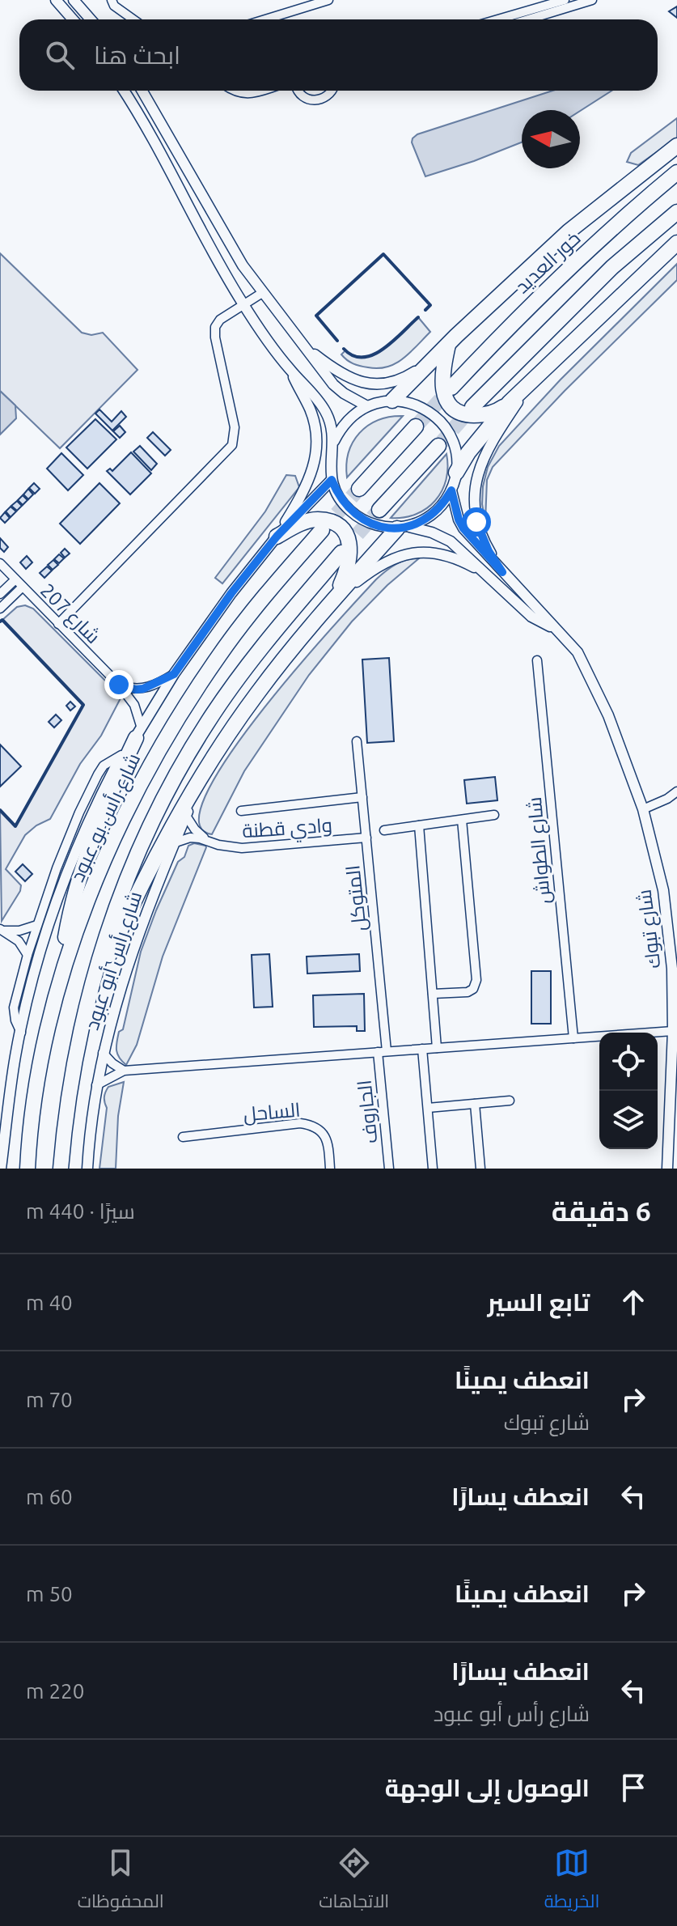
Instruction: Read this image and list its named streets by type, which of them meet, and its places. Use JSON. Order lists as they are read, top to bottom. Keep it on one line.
{"streets":{"highway":["خور العديد","شارع رأس بو عبود"],"street":["شارع 207","وادي قطنة","شارع الطواش","المتوكل","شارع تبوك","شارع رأس أبو عبود","الساحل","الجاروف"]},"crossings":[["وادي قطنة","المتوكل"],["وادي قطنة","شارع رأس أبو عبود"],["المتوكل","الجاروف"]],"north":"left","page":{"search":"ابحث هنا","heading":["6 دقيقة","سيرًا · 440 m"],"list":[["تابع السير","40 m"],["انعطف يمينًا","شارع تبوك","70 m"],["انعطف يسارًا","60 m"],["انعطف يمينًا","50 m"],["انعطف يسارًا","شارع رأس أبو عبود","220 m"],"الوصول إلى الوجهة"],"nav":["الخريطة","الاتجاهات","المحفوظات"]}}
